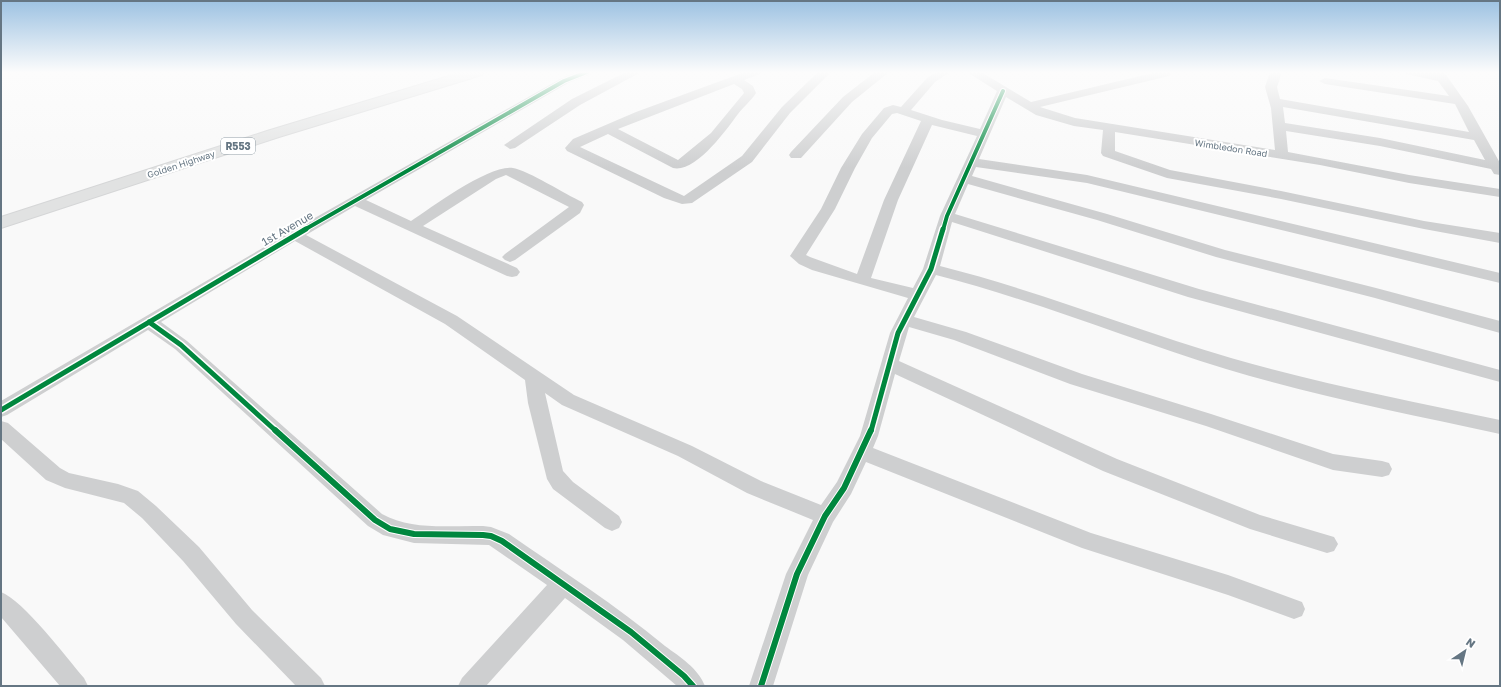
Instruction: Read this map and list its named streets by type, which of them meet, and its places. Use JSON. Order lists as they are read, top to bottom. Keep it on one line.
{"streets":{"main road":["R553","Golden Highway"],"street":["Wimbledon Road","1st Avenue"]},"north":"top right"}
